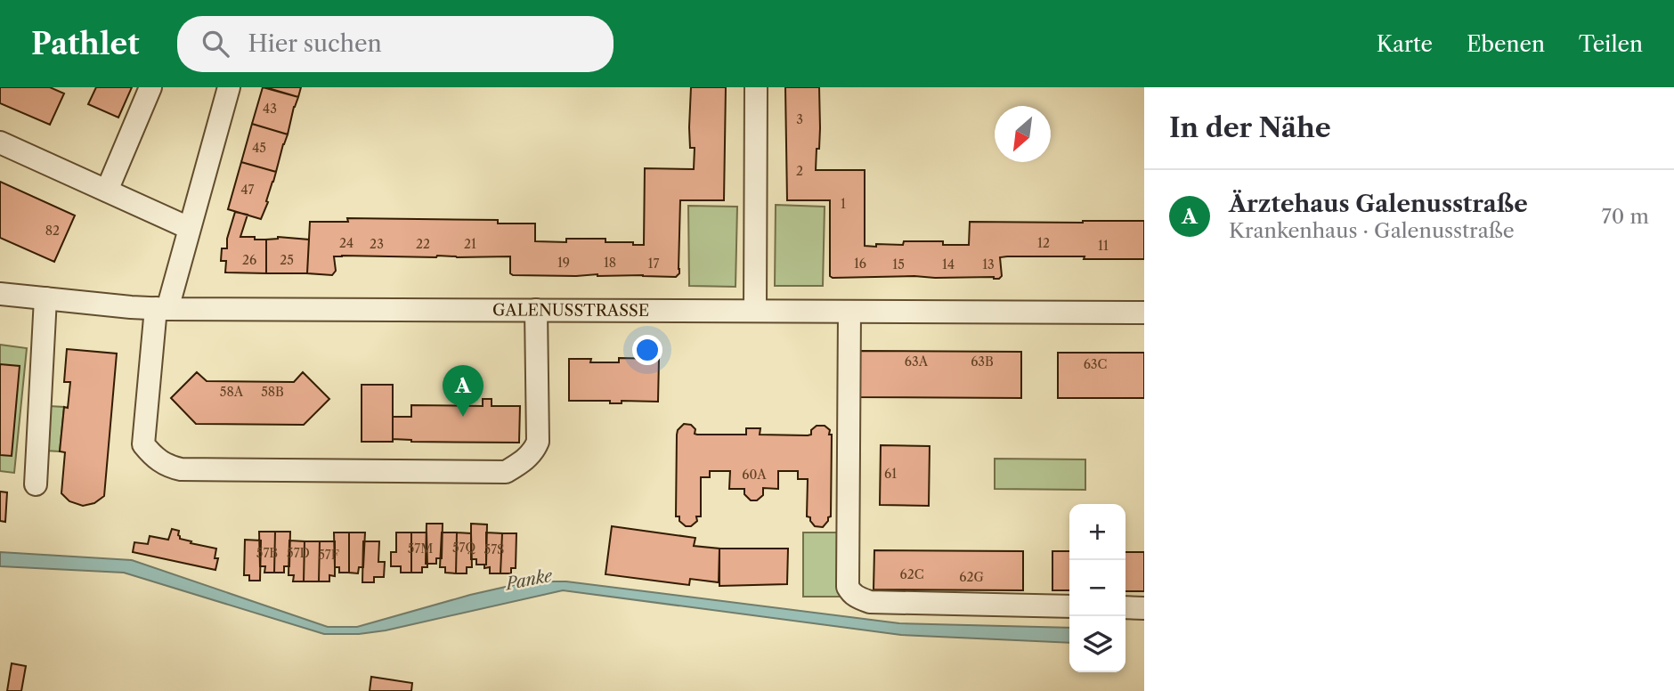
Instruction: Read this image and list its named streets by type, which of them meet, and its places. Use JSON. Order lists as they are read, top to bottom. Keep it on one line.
{"streets":{"street":["GALENUSSTRASSE"]},"water":["Panke"],"house_numbers":["43","3","45","2","47","1","82","24","12","23","22","21","11","26","25","19","18","17","16","15","14","13","63A","63B","63C","58A","58B","61","60A","57Q","57M","57S","57B","57D","57F","62C","62G"],"north":"bottom left","page":{"header":"Pathlet","search":"Hier suchen","nav":["Karte","Ebenen","Teilen"],"heading":"In der Nähe","list":[{"mark":"A","name":"Ärztehaus Galenusstraße","note":"Krankenhaus · Galenusstraße","value":"70 m"}],"pins":"A","map_buttons":["+","−"]}}
